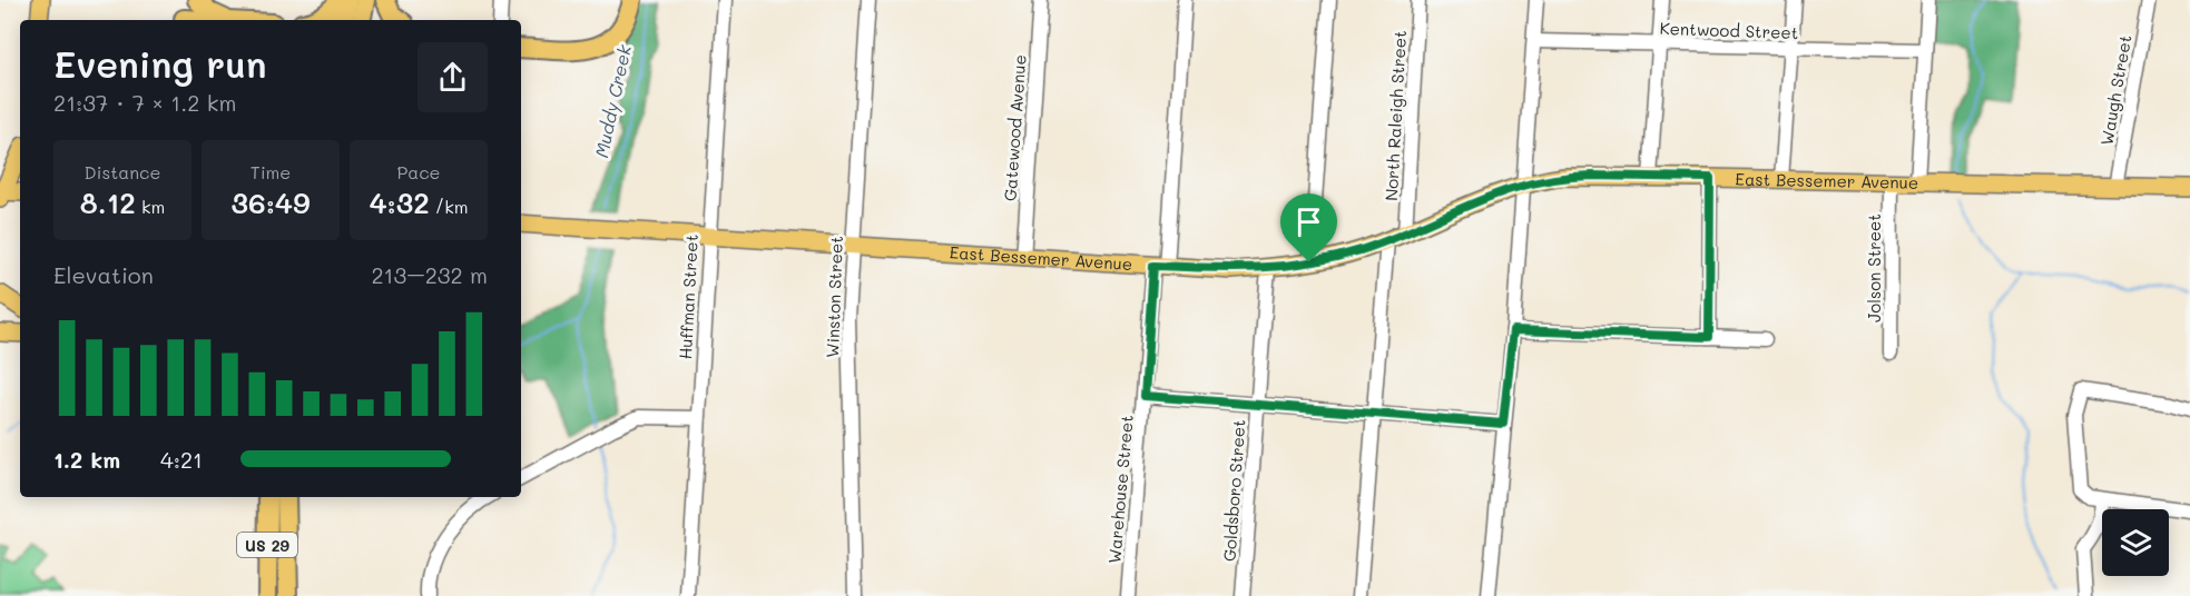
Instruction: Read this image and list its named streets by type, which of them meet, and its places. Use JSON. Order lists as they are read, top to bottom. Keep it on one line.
{"streets":{"highway":["US 29"],"main road":["East Bessemer Avenue"],"street":["Kentwood Street","Waugh Street","North Raleigh Street","Gatewood Avenue","Jolson Street","Huffman Street","Winston Street","Warehouse Street","Goldsboro Street"]},"crossings":[["Waugh Street","East Bessemer Avenue"],["North Raleigh Street","East Bessemer Avenue"],["Gatewood Avenue","East Bessemer Avenue"],["East Bessemer Avenue","Jolson Street"],["East Bessemer Avenue","Huffman Street"],["East Bessemer Avenue","Winston Street"],["East Bessemer Avenue","Warehouse Street"],["East Bessemer Avenue","Goldsboro Street"]],"water":["Muddy Creek"],"page":{"heading":["Evening run","21:37 · 7 × 1.2 km"],"stats":[["Distance","8.12 km"],["Time","36:49"],["Pace","4:32 /km"]],"chart":["Elevation","213–232 m"],"list":[{"name":"1.2 km","note":"4:21"}]}}
